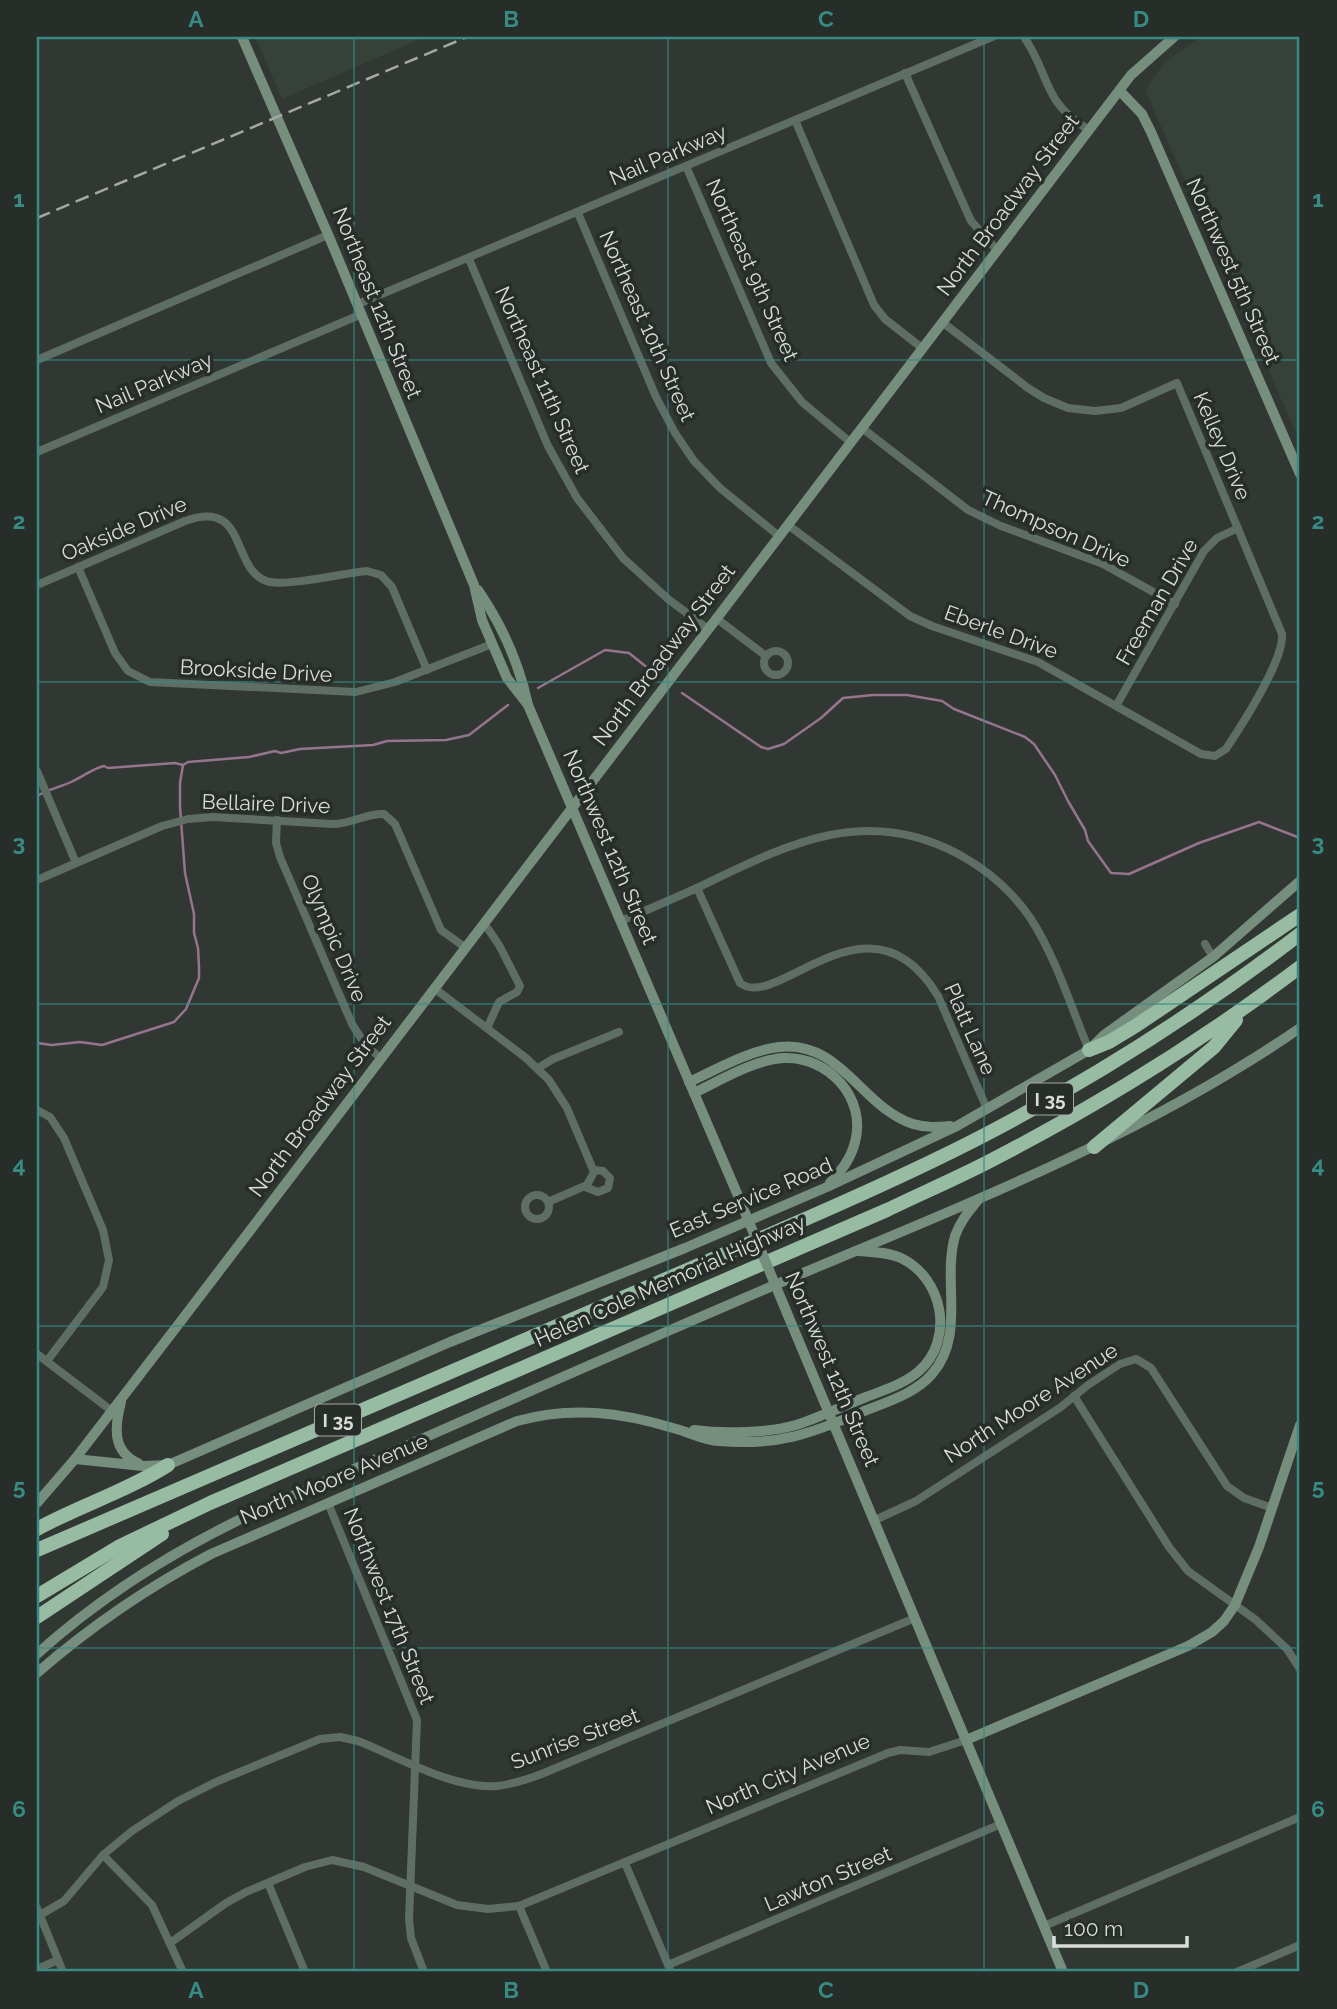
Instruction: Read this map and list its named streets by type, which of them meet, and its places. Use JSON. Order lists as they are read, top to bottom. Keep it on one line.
{"streets":{"highway":["I 35","Helen Cole Memorial Highway"],"main road":["North Broadway Street","Northwest 5th Street","Northeast 12th Street","Northwest 12th Street","East Service Road","North Moore Avenue","North City Avenue"],"street":["Nail Parkway","Northeast 9th Street","Northeast 10th Street","Northeast 11th Street","Kelley Drive","Oakside Drive","Thompson Drive","Freeman Drive","Eberle Drive","Brookside Drive","Bellaire Drive","Olympic Drive","Platt Lane","Northwest 17th Street","Sunrise Street","Lawton Street"]},"crossings":[["Nail Parkway","Northeast 9th Street"],["Nail Parkway","Northeast 12th Street"],["Nail Parkway","Northeast 10th Street"],["Nail Parkway","Northeast 11th Street"],["North Broadway Street","Northeast 9th Street"],["North Broadway Street","Northwest 5th Street"],["North Broadway Street","Northeast 10th Street"],["North Broadway Street","Northeast 11th Street"],["North Broadway Street","Kelley Drive"],["North Broadway Street","Thompson Drive"],["North Broadway Street","Eberle Drive"],["North Broadway Street","Bellaire Drive"],["North Broadway Street","Northwest 12th Street"],["North Broadway Street","Olympic Drive"],["Northeast 12th Street","Brookside Drive"],["Northeast 12th Street","Northwest 12th Street"],["Kelley Drive","Freeman Drive"],["Kelley Drive","Eberle Drive"],["Oakside Drive","Brookside Drive"],["Thompson Drive","Freeman Drive"],["Freeman Drive","Eberle Drive"],["Bellaire Drive","Olympic Drive"],["Northwest 12th Street","North Moore Avenue"],["Northwest 12th Street","Sunrise Street"],["Northwest 12th Street","North City Avenue"],["Northwest 12th Street","Lawton Street"],["Platt Lane","East Service Road"],["North Moore Avenue","Northwest 17th Street"],["North Moore Avenue","North City Avenue"],["Northwest 17th Street","Sunrise Street"],["Northwest 17th Street","North City Avenue"]],"scale_bar":"100 m","grid":{"columns":["A","B","C","D"],"rows":["1","2","3","4","5","6"]}}
